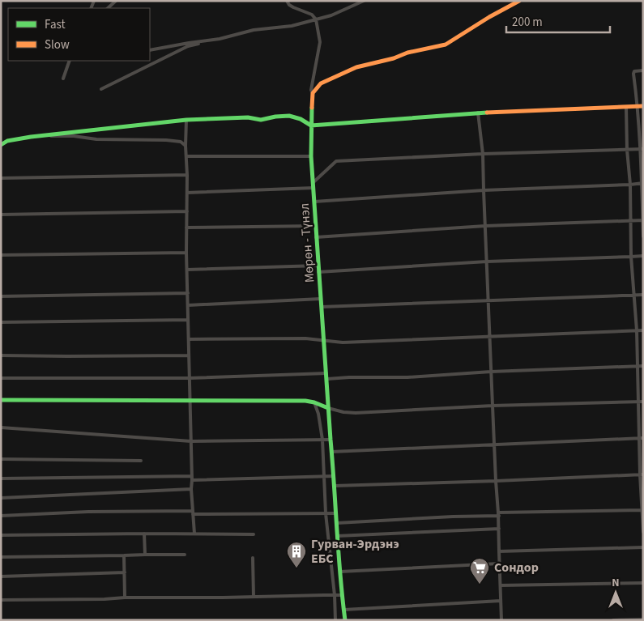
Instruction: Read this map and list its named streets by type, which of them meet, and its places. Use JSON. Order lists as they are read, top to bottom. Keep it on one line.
{"streets":{"street":["Мөрөн - Түнэл"]},"places":{"building":["Гурван-Эрдэнэ ЕБС"],"supermarket":["Сондор"]},"legend":["Fast","Slow"],"scale_bar":"200 m","north":"top"}
